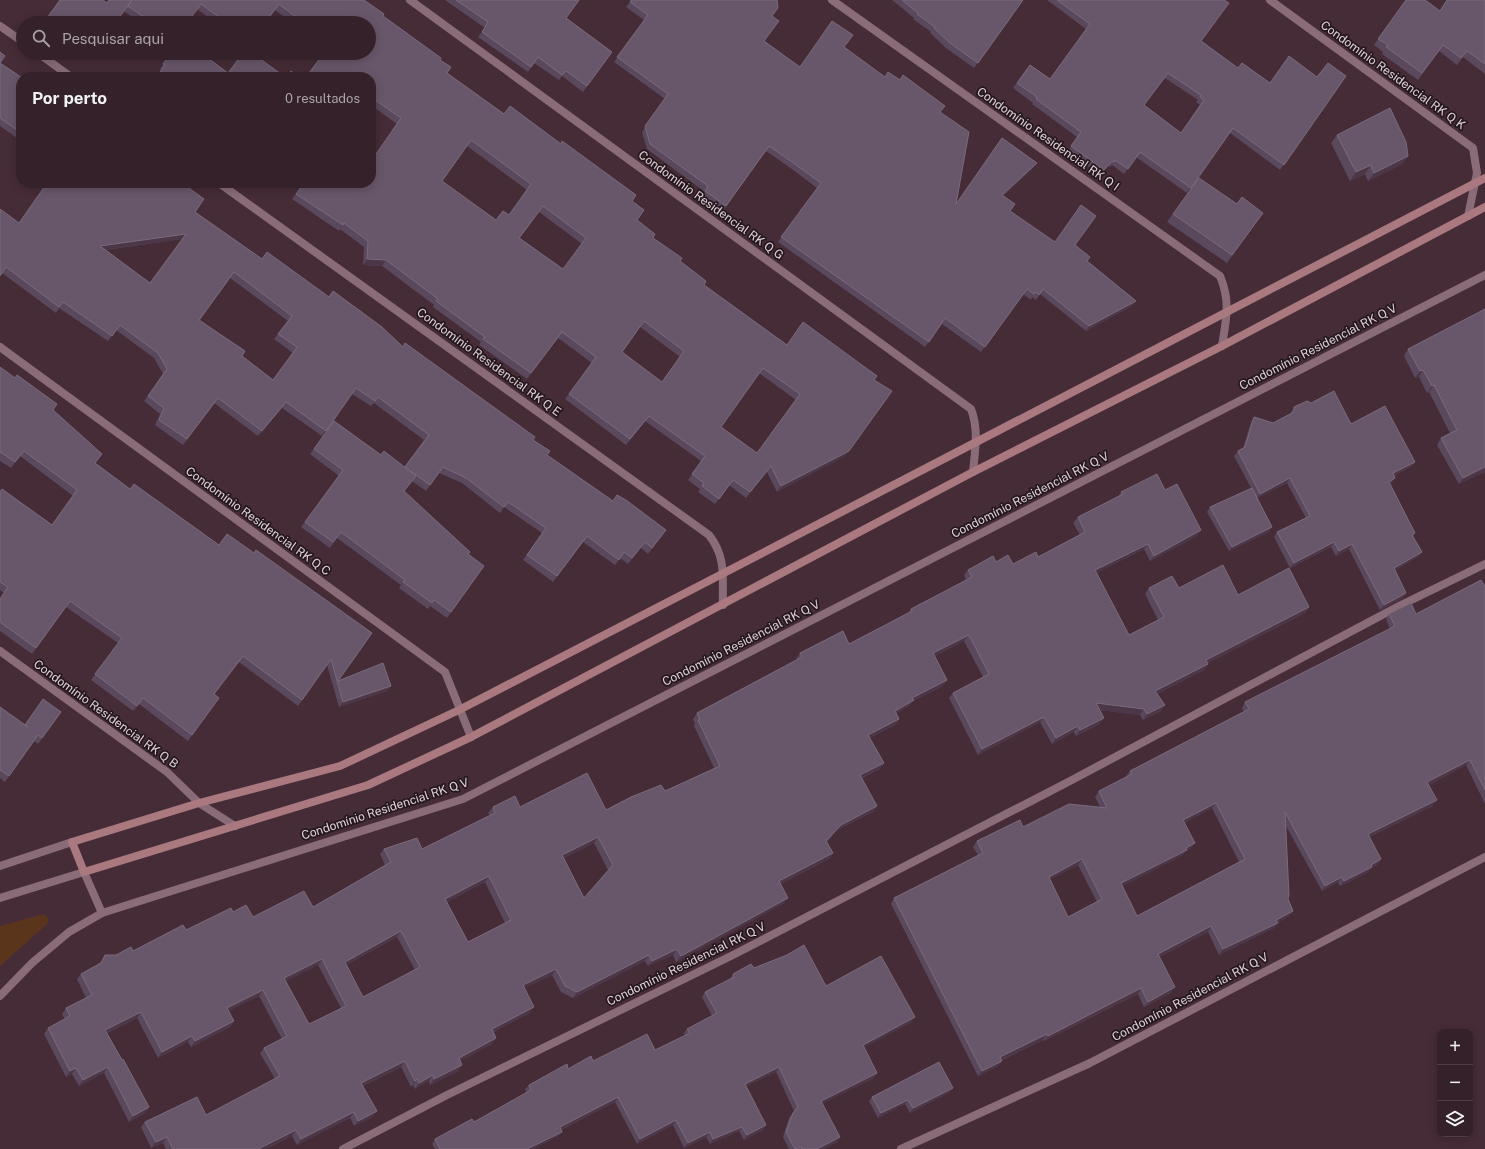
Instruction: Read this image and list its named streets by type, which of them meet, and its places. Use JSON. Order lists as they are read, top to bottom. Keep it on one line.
{"streets":{"street":["Condomínio Residencial RK Q K","Condomínio Residencial RK Q I","Condomínio Residencial RK Q G","Condomínio Residencial RK Q V","Condomínio Residencial RK Q E","Condomínio Residencial RK Q C","Condomínio Residencial RK Q B"]},"page":{"search":"Pesquisar aqui","heading":["Por perto","0 resultados"],"map_buttons":["+","−"]}}
